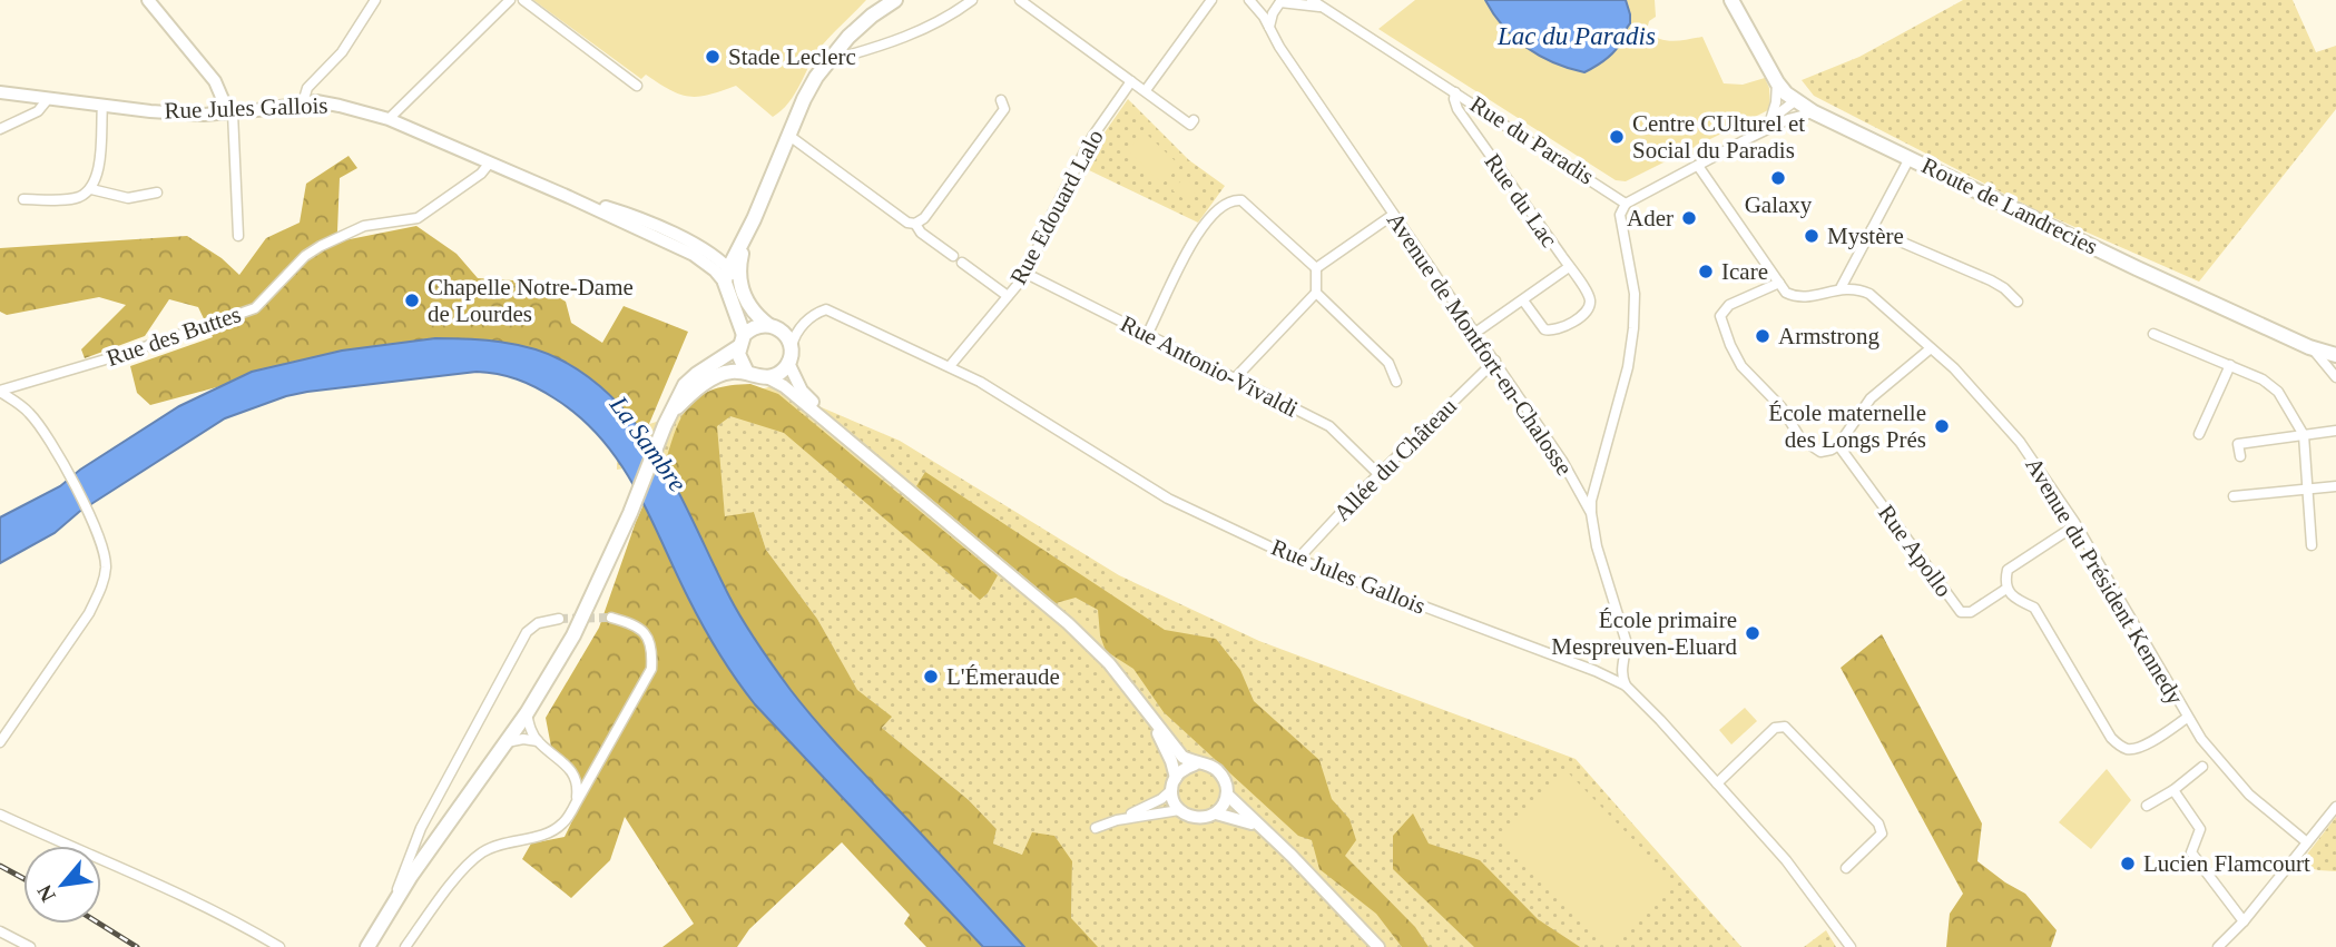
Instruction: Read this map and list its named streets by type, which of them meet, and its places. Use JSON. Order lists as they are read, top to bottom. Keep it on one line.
{"streets":{"main road":["Rue Jules Gallois","Route de Landrecies"],"street":["Rue du Paradis","Rue du Lac","Rue Edouard Lalo","Rue des Buttes","Avenue de Montfort-en-Chalosse","Rue Antonio-Vivaldi","Allée du Château","Rue Apollo","Avenue du Président Kennedy"]},"crossings":[["Rue Jules Gallois","Rue Edouard Lalo"],["Rue Jules Gallois","Rue des Buttes"],["Rue Jules Gallois","Avenue de Montfort-en-Chalosse"],["Rue Jules Gallois","Allée du Château"],["Rue du Paradis","Rue du Lac"],["Rue du Paradis","Avenue de Montfort-en-Chalosse"],["Rue du Lac","Avenue de Montfort-en-Chalosse"],["Rue Edouard Lalo","Rue Antonio-Vivaldi"],["Avenue de Montfort-en-Chalosse","Allée du Château"],["Rue Antonio-Vivaldi","Allée du Château"]],"water":["Lac du Paradis","La Sambre"],"places":["Stade Leclerc","Centre CUlturel et Social du Paradis","Galaxy","Ader","Mystère","Icare","Chapelle Notre-Dame de Lourdes","Armstrong","École maternelle des Longs Prés","École primaire Mespreuven-Eluard","L'Émeraude","Lucien Flamcourt"],"north":"bottom left"}
